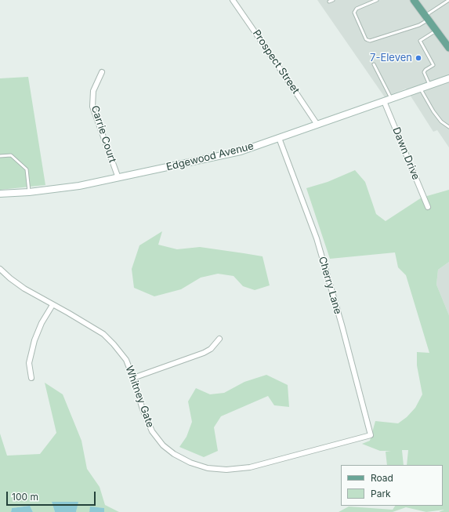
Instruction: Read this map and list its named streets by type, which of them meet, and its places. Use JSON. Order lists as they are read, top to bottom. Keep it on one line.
{"streets":{"main road":["Edgewood Avenue"],"street":["Prospect Street","Carrie Court","Dawn Drive","Cherry Lane","Whitney Gate"]},"crossings":[["Prospect Street","Edgewood Avenue"],["Carrie Court","Edgewood Avenue"],["Dawn Drive","Edgewood Avenue"],["Edgewood Avenue","Cherry Lane"],["Cherry Lane","Whitney Gate"]],"places":["7-Eleven"],"legend":["Road","Park"],"scale_bar":"100 m"}
